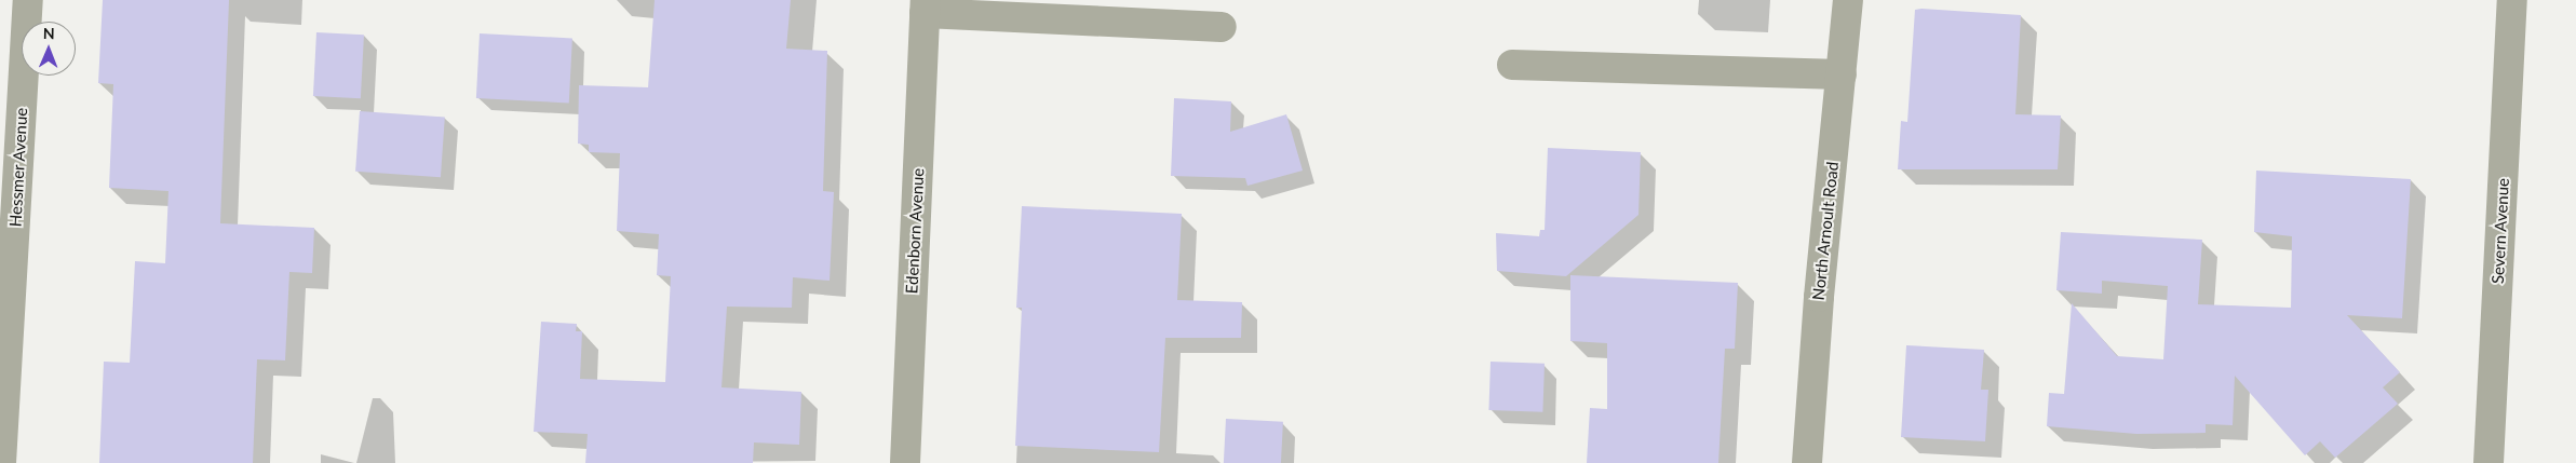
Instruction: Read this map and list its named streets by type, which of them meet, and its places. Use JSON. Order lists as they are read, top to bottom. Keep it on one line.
{"streets":{"street":["Hessmer Avenue","Edenborn Avenue","North Arnoult Road","Severn Avenue"]},"north":"top"}
